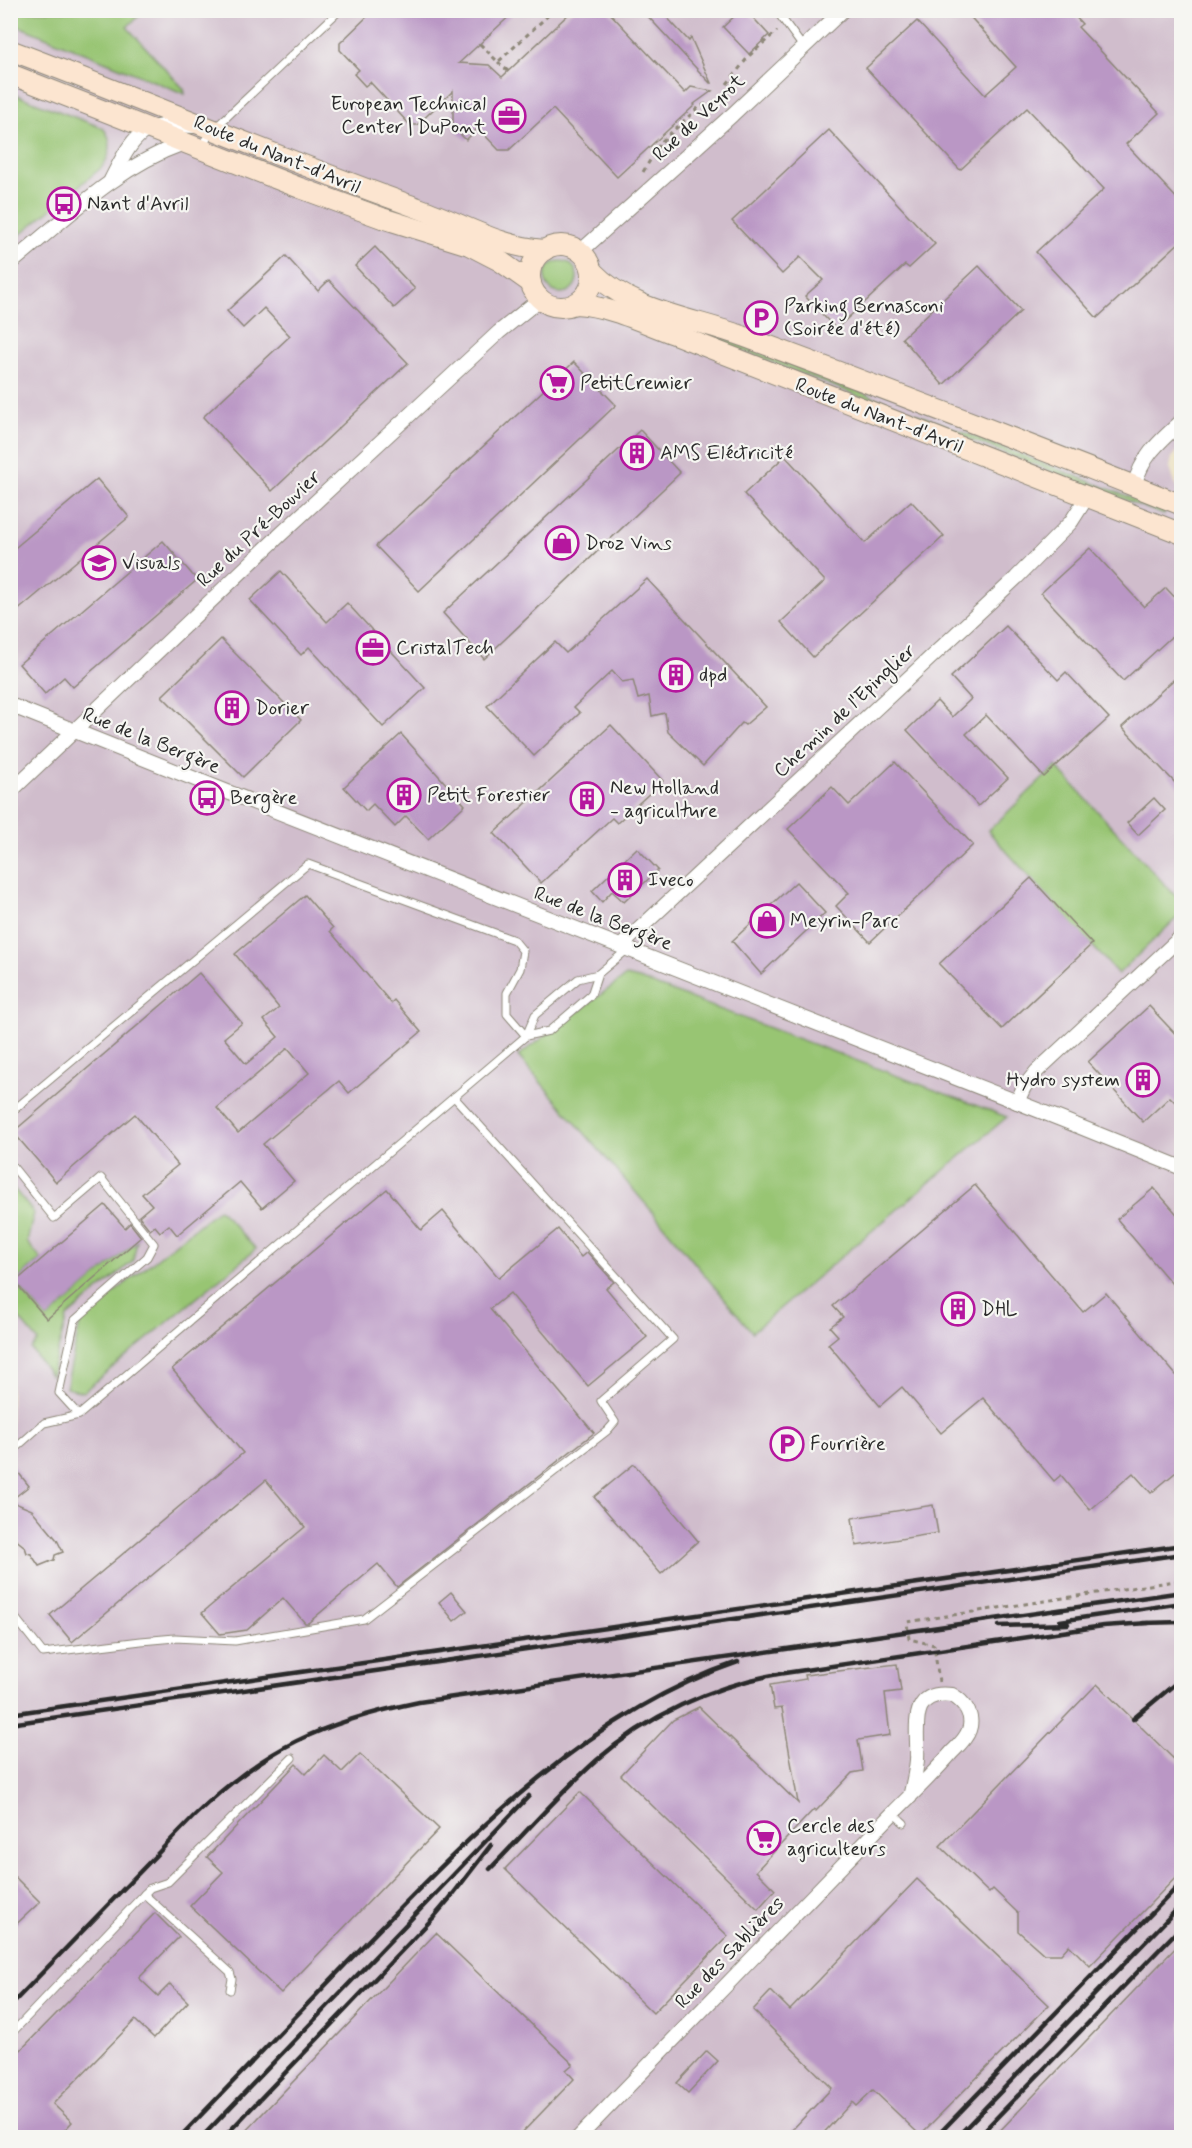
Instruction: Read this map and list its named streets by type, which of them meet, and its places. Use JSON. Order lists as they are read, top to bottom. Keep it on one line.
{"streets":{"main road":["Route du Nant-d'Avril"],"street":["Rue de Veyrot","Rue du Pré-Bouvier","Chemin de l'Epinglier","Rue de la Bergère","Rue des Sablières"]},"crossings":[["Rue de Veyrot","Route du Nant-d'Avril"],["Rue de Veyrot","Rue du Pré-Bouvier"],["Route du Nant-d'Avril","Rue du Pré-Bouvier"],["Route du Nant-d'Avril","Chemin de l'Epinglier"],["Rue du Pré-Bouvier","Rue de la Bergère"],["Chemin de l'Epinglier","Rue de la Bergère"]],"places":{"office":["European Technical Center | DuPont","CristalTech"],"bus stop":["Nant d'Avril","Bergère"],"parking":["Parking Bernasconi (Soirée d'été)","Fourrière"],"supermarket":["PetitCremier","Cercle des agriculteurs"],"building":["AMS Eléctricité","dpd","Dorier","Petit Forestier","New Holland - agriculture","Iveco","Hydro system","DHL"],"shop":["Droz Vins","Meyrin-Parc"],"school or university":["Visuals"]}}
